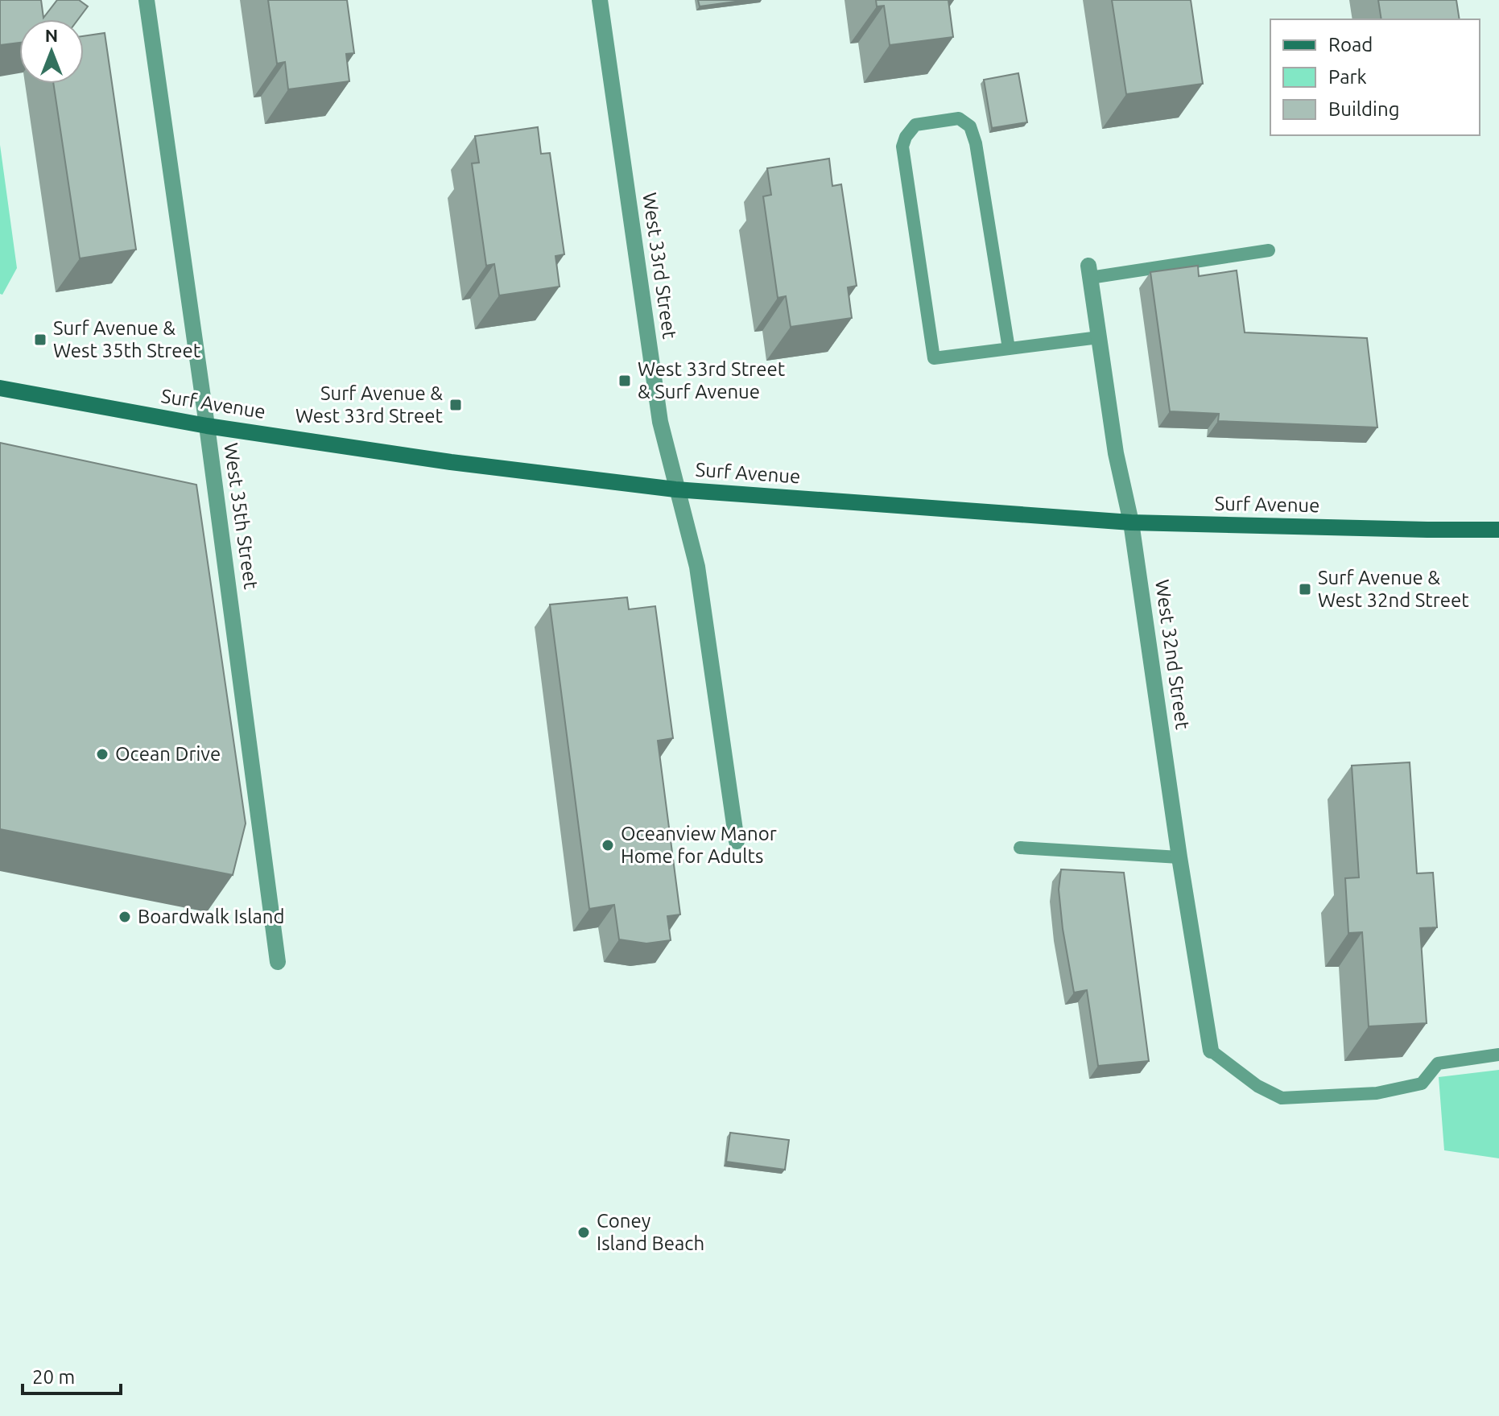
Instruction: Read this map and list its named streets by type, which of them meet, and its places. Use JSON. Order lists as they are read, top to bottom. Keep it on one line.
{"streets":{"main road":["Surf Avenue"],"street":["West 33rd Street","West 35th Street","West 32nd Street"]},"crossings":[["West 33rd Street","Surf Avenue"],["Surf Avenue","West 35th Street"],["Surf Avenue","West 32nd Street"]],"places":{"transit":["Surf Avenue & West 35th Street","West 33rd Street & Surf Avenue","Surf Avenue & West 33rd Street","Surf Avenue & West 32nd Street"],"other":["Ocean Drive","Oceanview Manor Home for Adults","Boardwalk Island","Coney Island Beach"]},"legend":["Road","Park","Building"],"scale_bar":"20 m","north":"top"}
